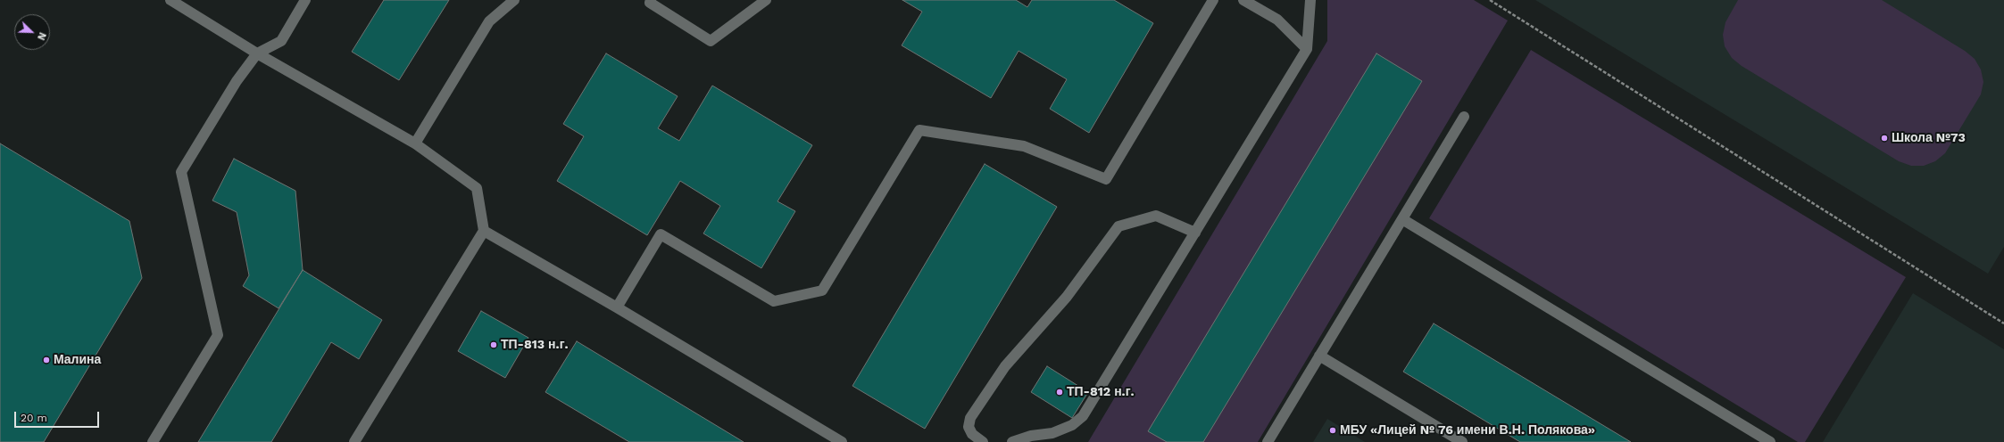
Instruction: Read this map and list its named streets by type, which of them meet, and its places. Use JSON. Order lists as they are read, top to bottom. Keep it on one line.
{"places":["Школа №73","ТП-813 н.г.","Малина","ТП-812 н.г.","МБУ «Лицей № 76 имени В.Н. Полякова»"],"scale_bar":"20 m","north":"bottom right"}
